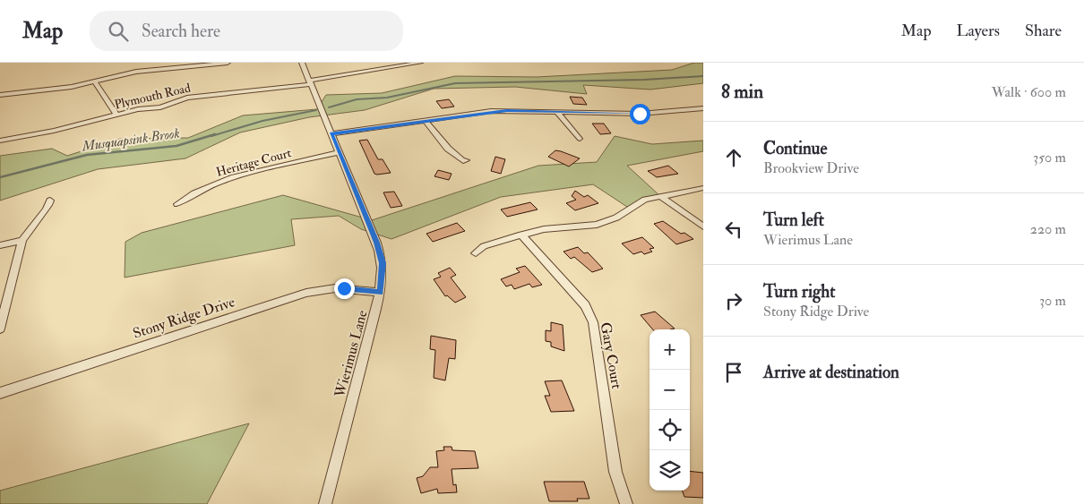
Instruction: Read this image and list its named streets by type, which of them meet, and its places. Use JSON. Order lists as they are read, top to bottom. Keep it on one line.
{"streets":{"street":["Plymouth Road","Heritage Court","Stony Ridge Drive","Wierimus Lane","Gary Court"]},"crossings":[["Plymouth Road","Wierimus Lane"],["Heritage Court","Wierimus Lane"],["Stony Ridge Drive","Wierimus Lane"]],"water":["Musquapsink Brook"],"page":{"header":"Map","search":"Search here","nav":["Map","Layers","Share"],"heading":["8 min","Walk · 600 m"],"list":[["Continue","Brookview Drive","350 m"],["Turn left","Wierimus Lane","220 m"],["Turn right","Stony Ridge Drive","30 m"],"Arrive at destination"],"map_buttons":["+","−"]}}
